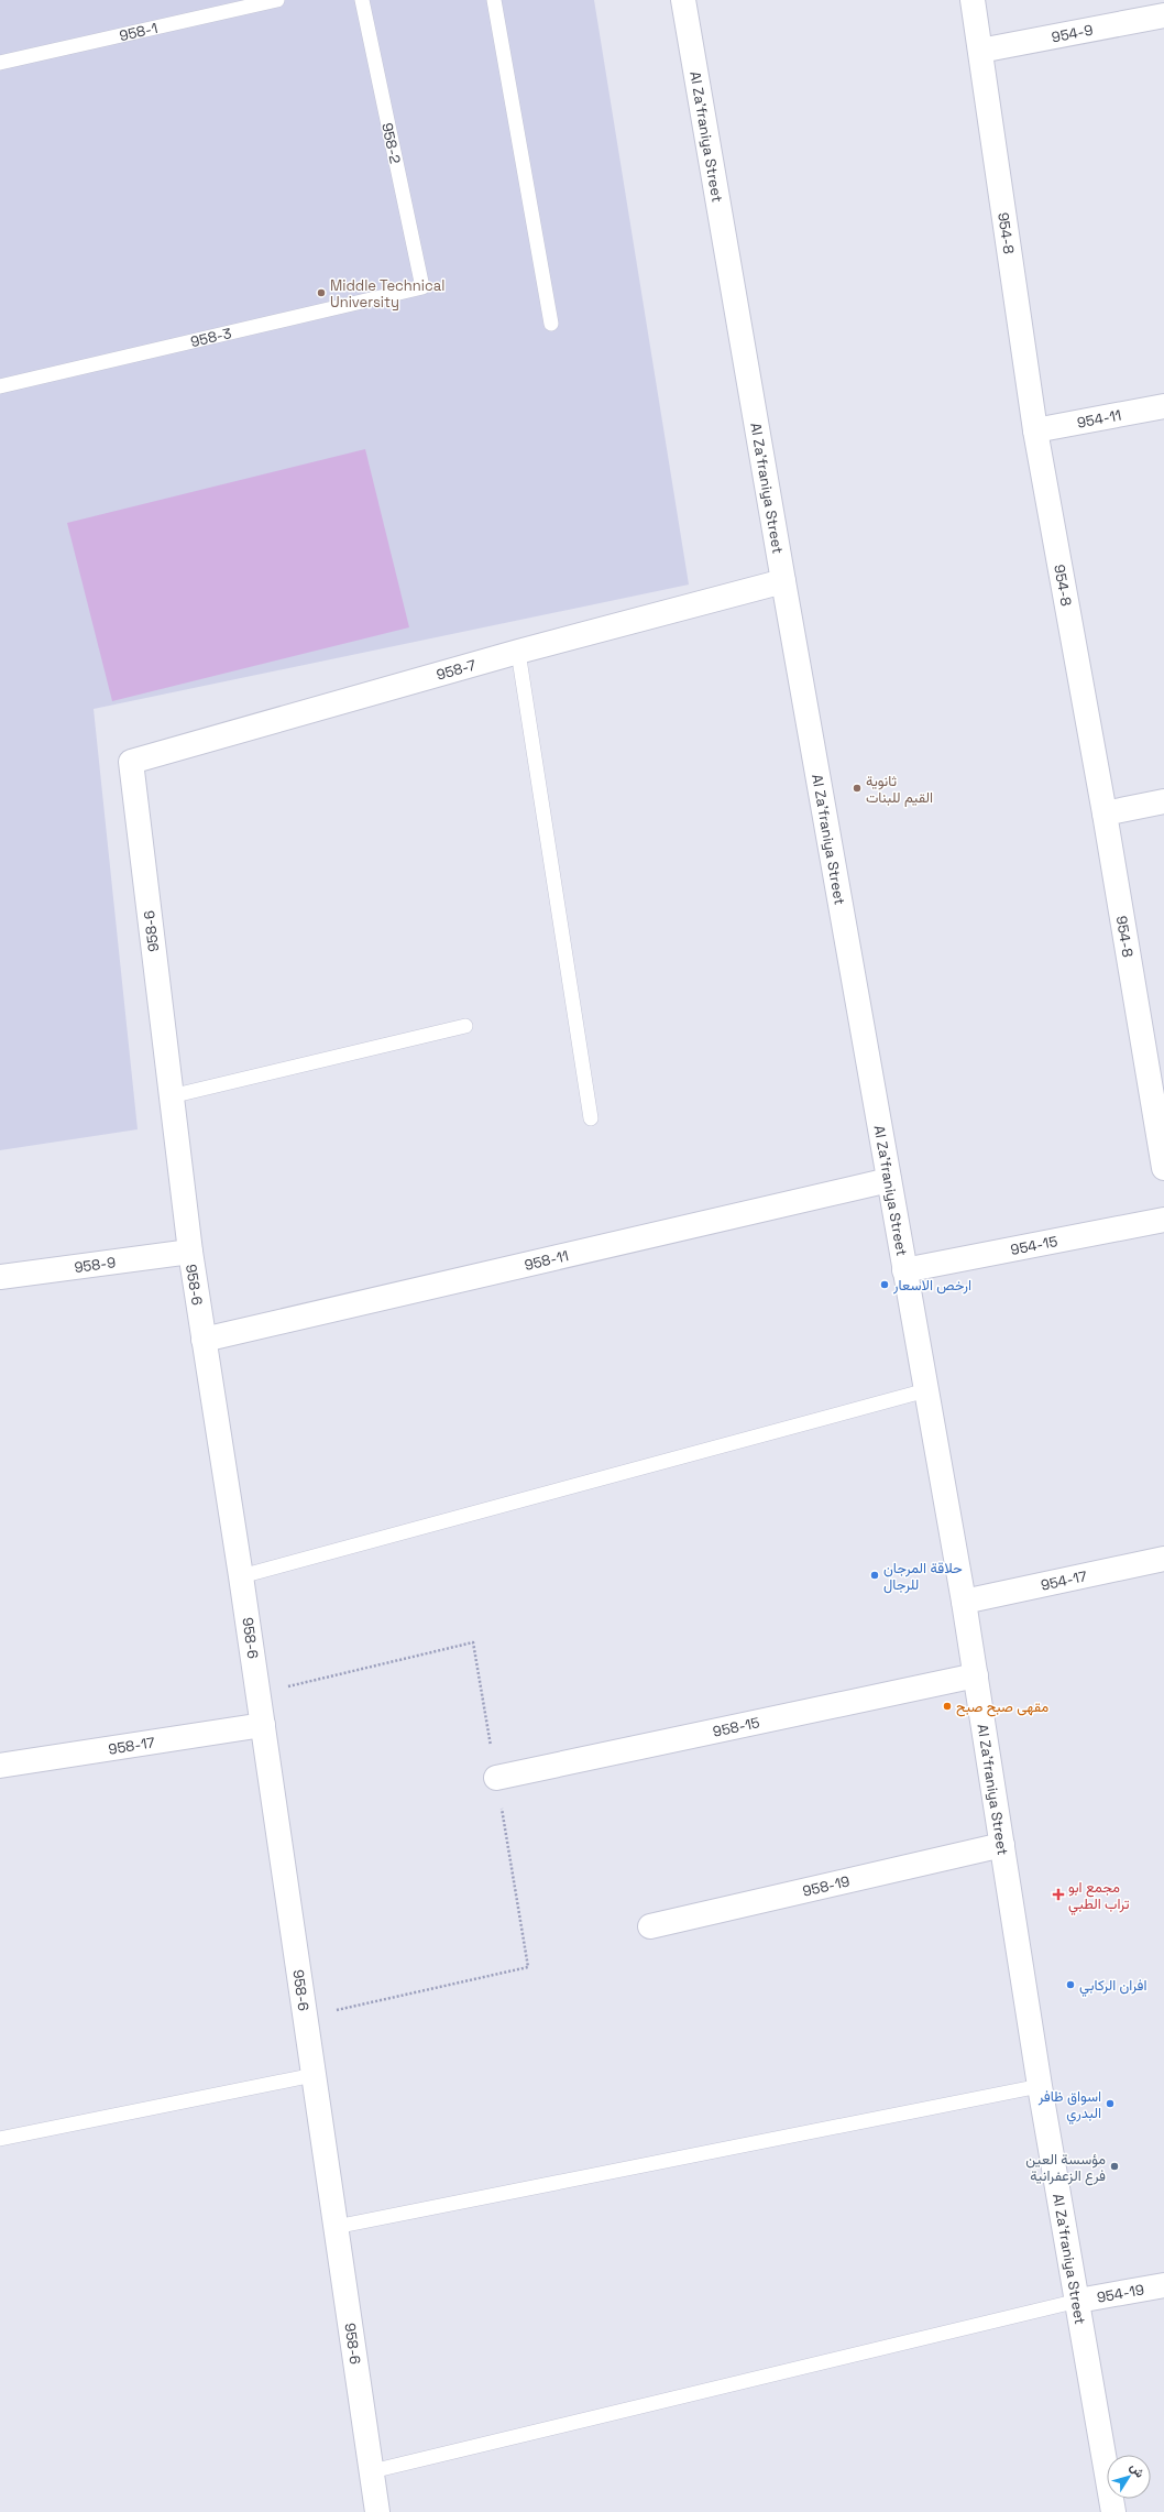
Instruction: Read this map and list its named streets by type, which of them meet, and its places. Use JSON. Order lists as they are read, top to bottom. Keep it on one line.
{"streets":{"street":["954-9","Al Za'franiya Street","954-8","954-11","958-7","958-6","954-15","958-11","958-9","954-17","958-15","958-17","958-19","954-19"],"lane":["958-1","958-2","958-3"]},"crossings":[["954-9","954-8"],["Al Za'franiya Street","958-7"],["Al Za'franiya Street","954-15"],["Al Za'franiya Street","958-11"],["Al Za'franiya Street","954-17"],["Al Za'franiya Street","958-15"],["Al Za'franiya Street","958-19"],["Al Za'franiya Street","954-19"],["958-2","958-3"],["954-8","954-11"],["958-7","958-6"],["958-6","958-11"],["958-6","958-9"],["958-6","958-17"]],"places":{"other":["Middle Technical University","ثانوية القيم للبنات","ارخص الاسعار","حلاقة المرجان للرجال","مقهى صبح صبح","افران الركابي","اسواق ظافر البدري","مؤسسة العين فرع الزعفرانية"],"health":["مجمع ابو تراب الطبي"]},"north":"top right"}
